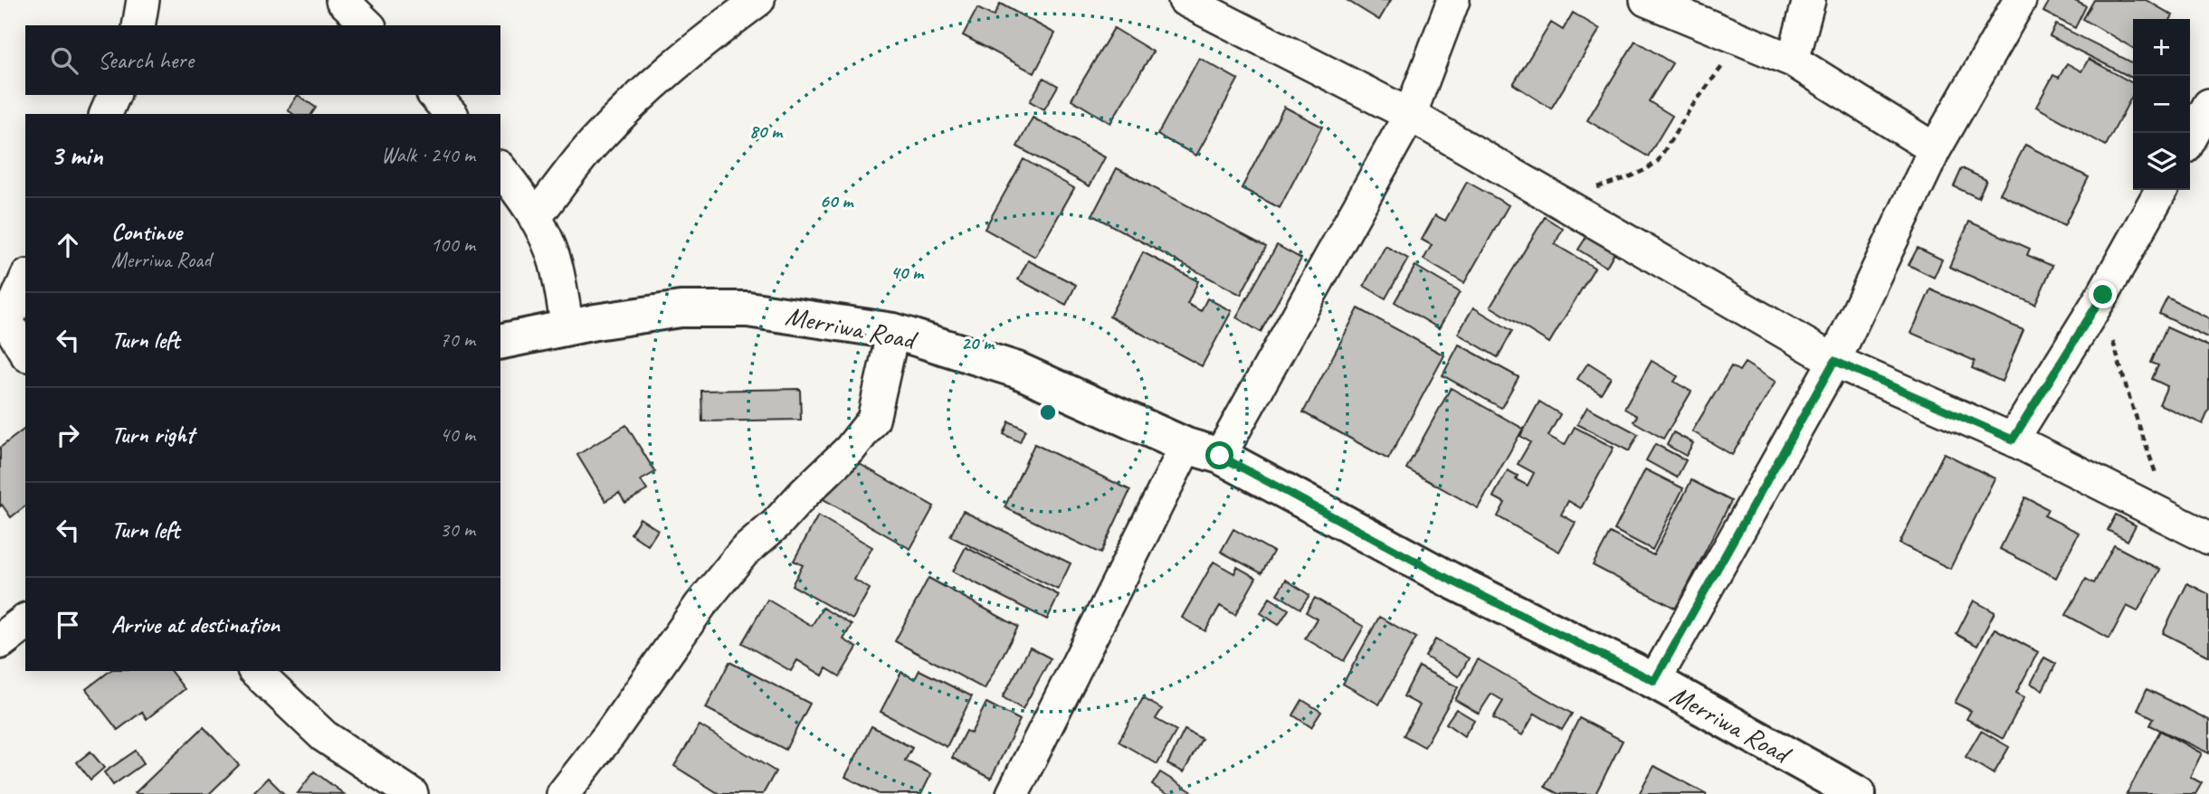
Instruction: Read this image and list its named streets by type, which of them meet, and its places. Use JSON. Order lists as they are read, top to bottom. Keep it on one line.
{"streets":{"street":["Merriwa Road"]},"page":{"map_buttons":["+","−"],"search":"Search here","heading":["3 min","Walk · 240 m"],"list":[["Continue","Merriwa Road","100 m"],["Turn left","70 m"],["Turn right","40 m"],["Turn left","30 m"],"Arrive at destination"]},"rings":["80 m","60 m","40 m","20 m"]}
